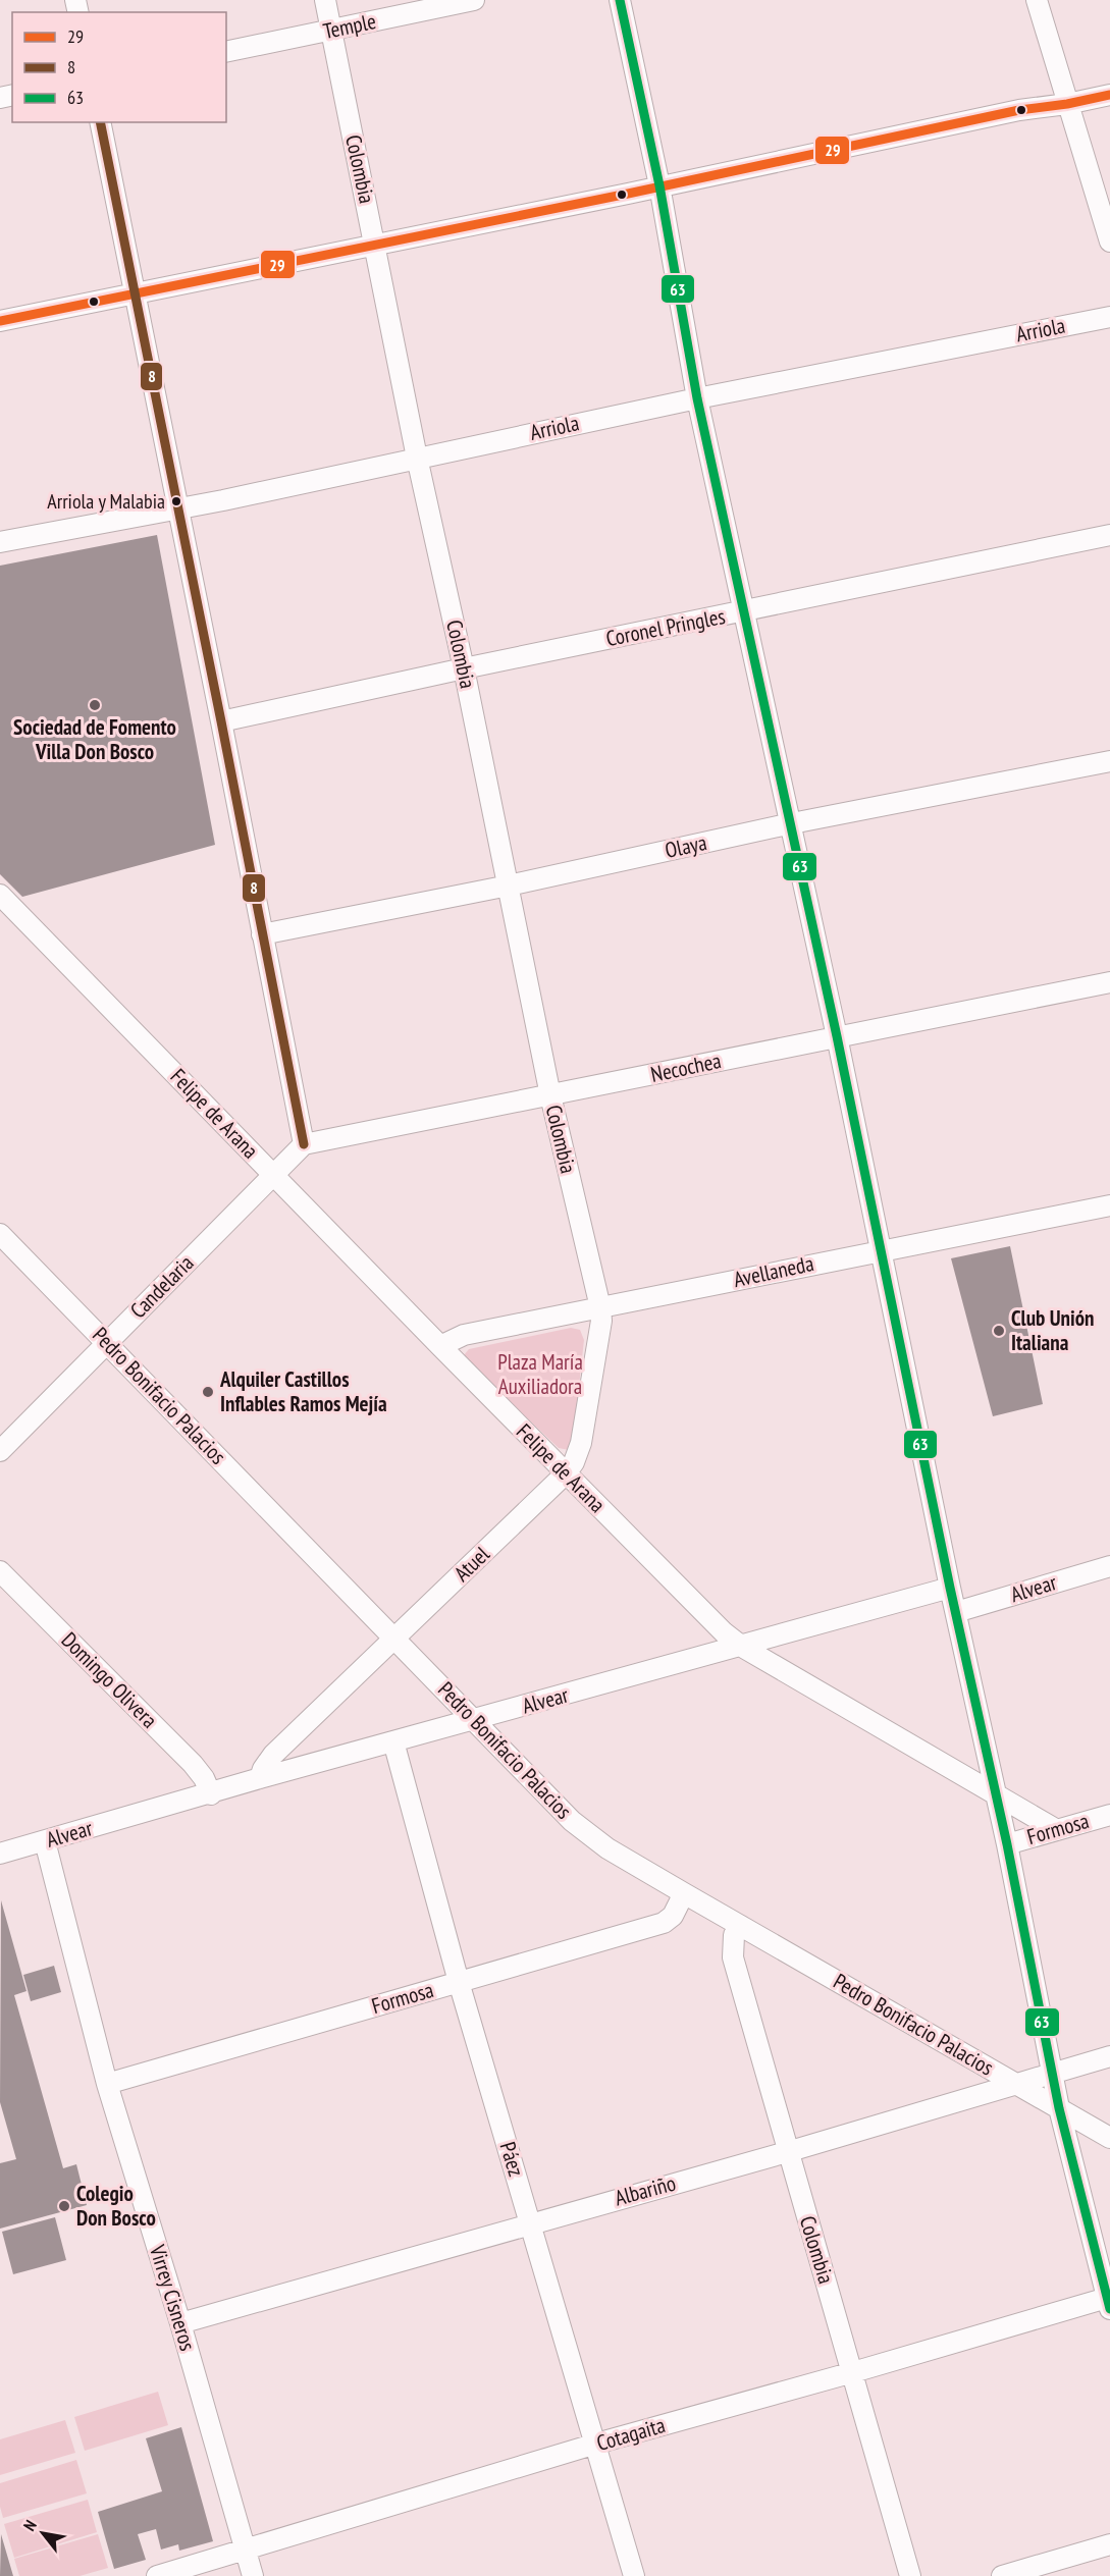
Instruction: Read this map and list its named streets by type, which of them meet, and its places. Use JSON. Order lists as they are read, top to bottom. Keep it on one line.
{"streets":{"street":["Temple","Colombia","Arriola","Coronel Pringles","Olaya","Necochea","Felipe de Arana","Avellaneda","Candelaria","Pedro Bonifacio Palacios","Atuel","Alvear","Domingo Olivera","Formosa","Páez","Albariño","Virrey Cisneros","Cotagaita"]},"crossings":[["Temple","Colombia"],["Colombia","Arriola"],["Colombia","Coronel Pringles"],["Colombia","Olaya"],["Colombia","Necochea"],["Colombia","Avellaneda"],["Colombia","Pedro Bonifacio Palacios"],["Colombia","Atuel"],["Colombia","Albariño"],["Colombia","Cotagaita"],["Felipe de Arana","Avellaneda"],["Felipe de Arana","Candelaria"],["Felipe de Arana","Atuel"],["Felipe de Arana","Alvear"],["Felipe de Arana","Formosa"],["Avellaneda","Atuel"],["Candelaria","Pedro Bonifacio Palacios"],["Pedro Bonifacio Palacios","Atuel"],["Pedro Bonifacio Palacios","Alvear"],["Pedro Bonifacio Palacios","Formosa"],["Pedro Bonifacio Palacios","Albariño"],["Atuel","Alvear"],["Alvear","Domingo Olivera"],["Alvear","Páez"],["Alvear","Virrey Cisneros"],["Formosa","Páez"],["Formosa","Virrey Cisneros"],["Páez","Albariño"],["Páez","Cotagaita"],["Albariño","Virrey Cisneros"],["Virrey Cisneros","Cotagaita"]],"parks":["Plaza María Auxiliadora"],"places":["Arriola y Malabia","Sociedad de Fomento Villa Don Bosco","Club Unión Italiana","Alquiler Castillos Inflables Ramos Mejía","Colegio Don Bosco"],"lines":["transit line 63","transit line 29","transit line 8"],"legend":["29","8","63"],"north":"top left"}
